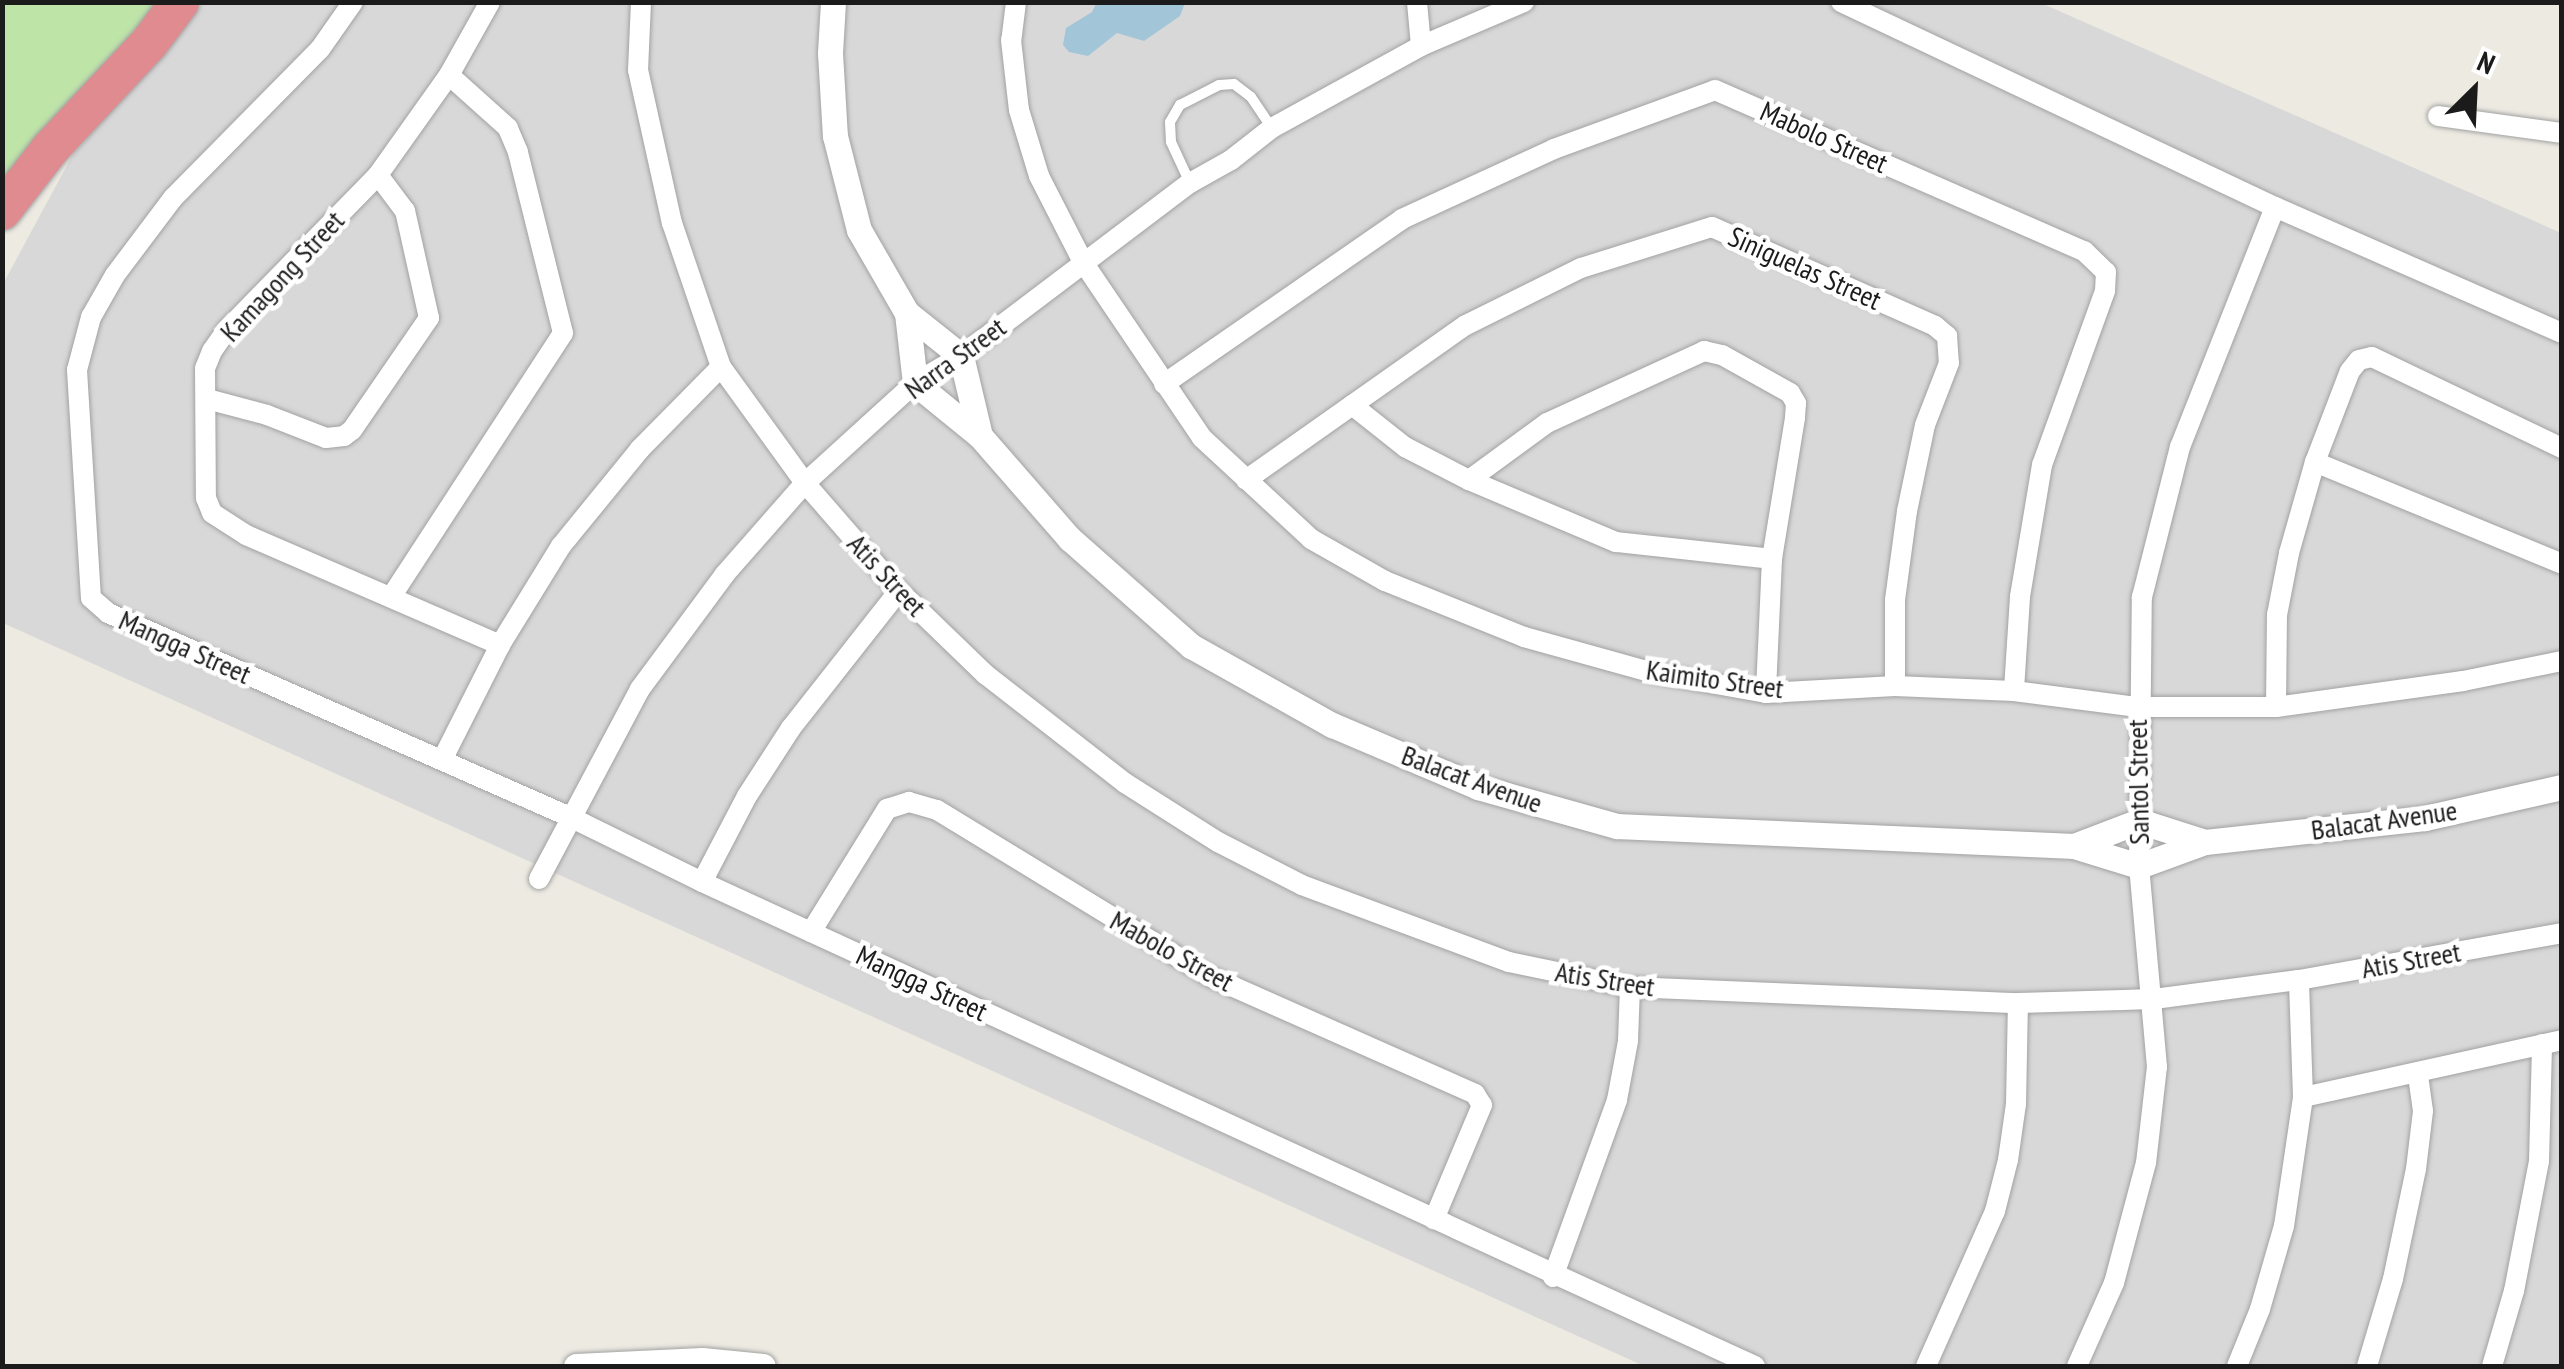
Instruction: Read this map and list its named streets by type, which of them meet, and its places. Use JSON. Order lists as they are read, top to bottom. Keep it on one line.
{"streets":{"street":["Mabolo Street","Siniguelas Street","Kamagong Street","Narra Street","Atis Street","Mangga Street","Kaimito Street","Balacat Avenue","Santol Street"]},"crossings":[["Mabolo Street","Mangga Street"],["Mabolo Street","Kaimito Street"],["Siniguelas Street","Kaimito Street"],["Narra Street","Atis Street"],["Narra Street","Mangga Street"],["Narra Street","Kaimito Street"],["Narra Street","Balacat Avenue"],["Atis Street","Santol Street"],["Kaimito Street","Santol Street"],["Balacat Avenue","Santol Street"]],"north":"top right"}
